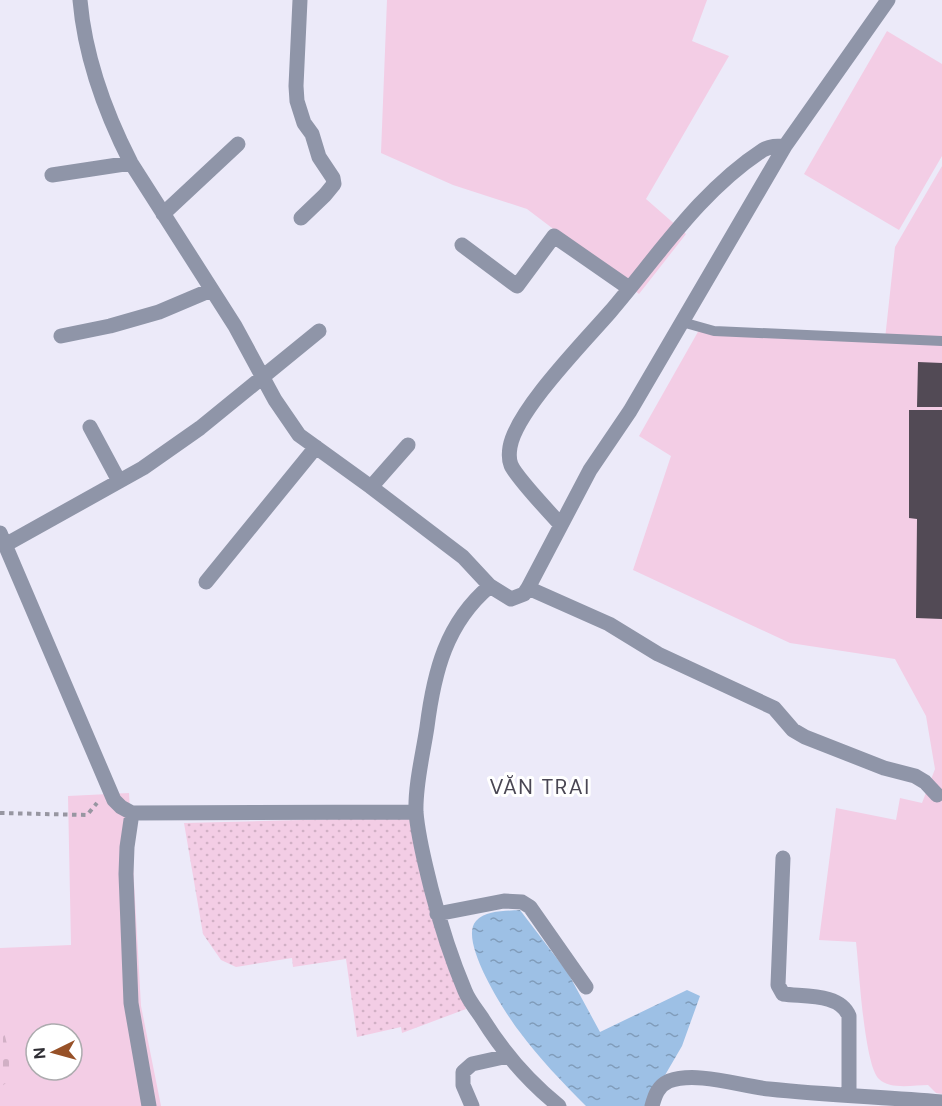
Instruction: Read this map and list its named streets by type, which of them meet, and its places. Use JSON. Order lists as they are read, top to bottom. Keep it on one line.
{"districts":["VĂN TRAI"],"north":"left"}
